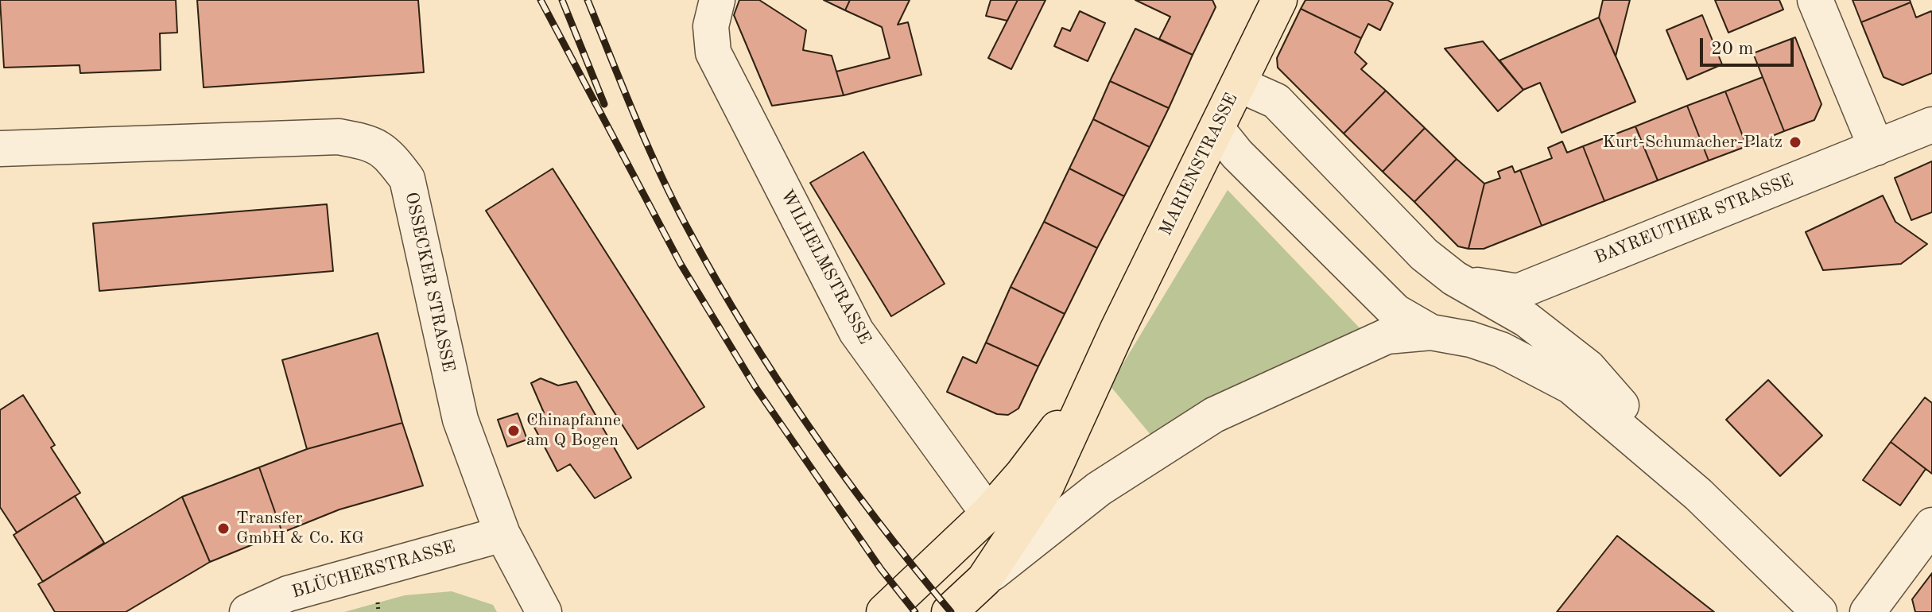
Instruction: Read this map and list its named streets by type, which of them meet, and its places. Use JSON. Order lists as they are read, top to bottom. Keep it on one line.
{"streets":{"main road":["MARIENSTRASSE"],"street":["BAYREUTHER STRASSE","WILHELMSTRASSE","OSSECKER STRASSE","BLÜCHERSTRASSE"]},"crossings":[["MARIENSTRASSE","WILHELMSTRASSE"],["OSSECKER STRASSE","BLÜCHERSTRASSE"]],"places":["Kurt-Schumacher-Platz","Chinapfanne am Q Bogen","Transfer GmbH & Co. KG"],"scale_bar":"20 m"}
